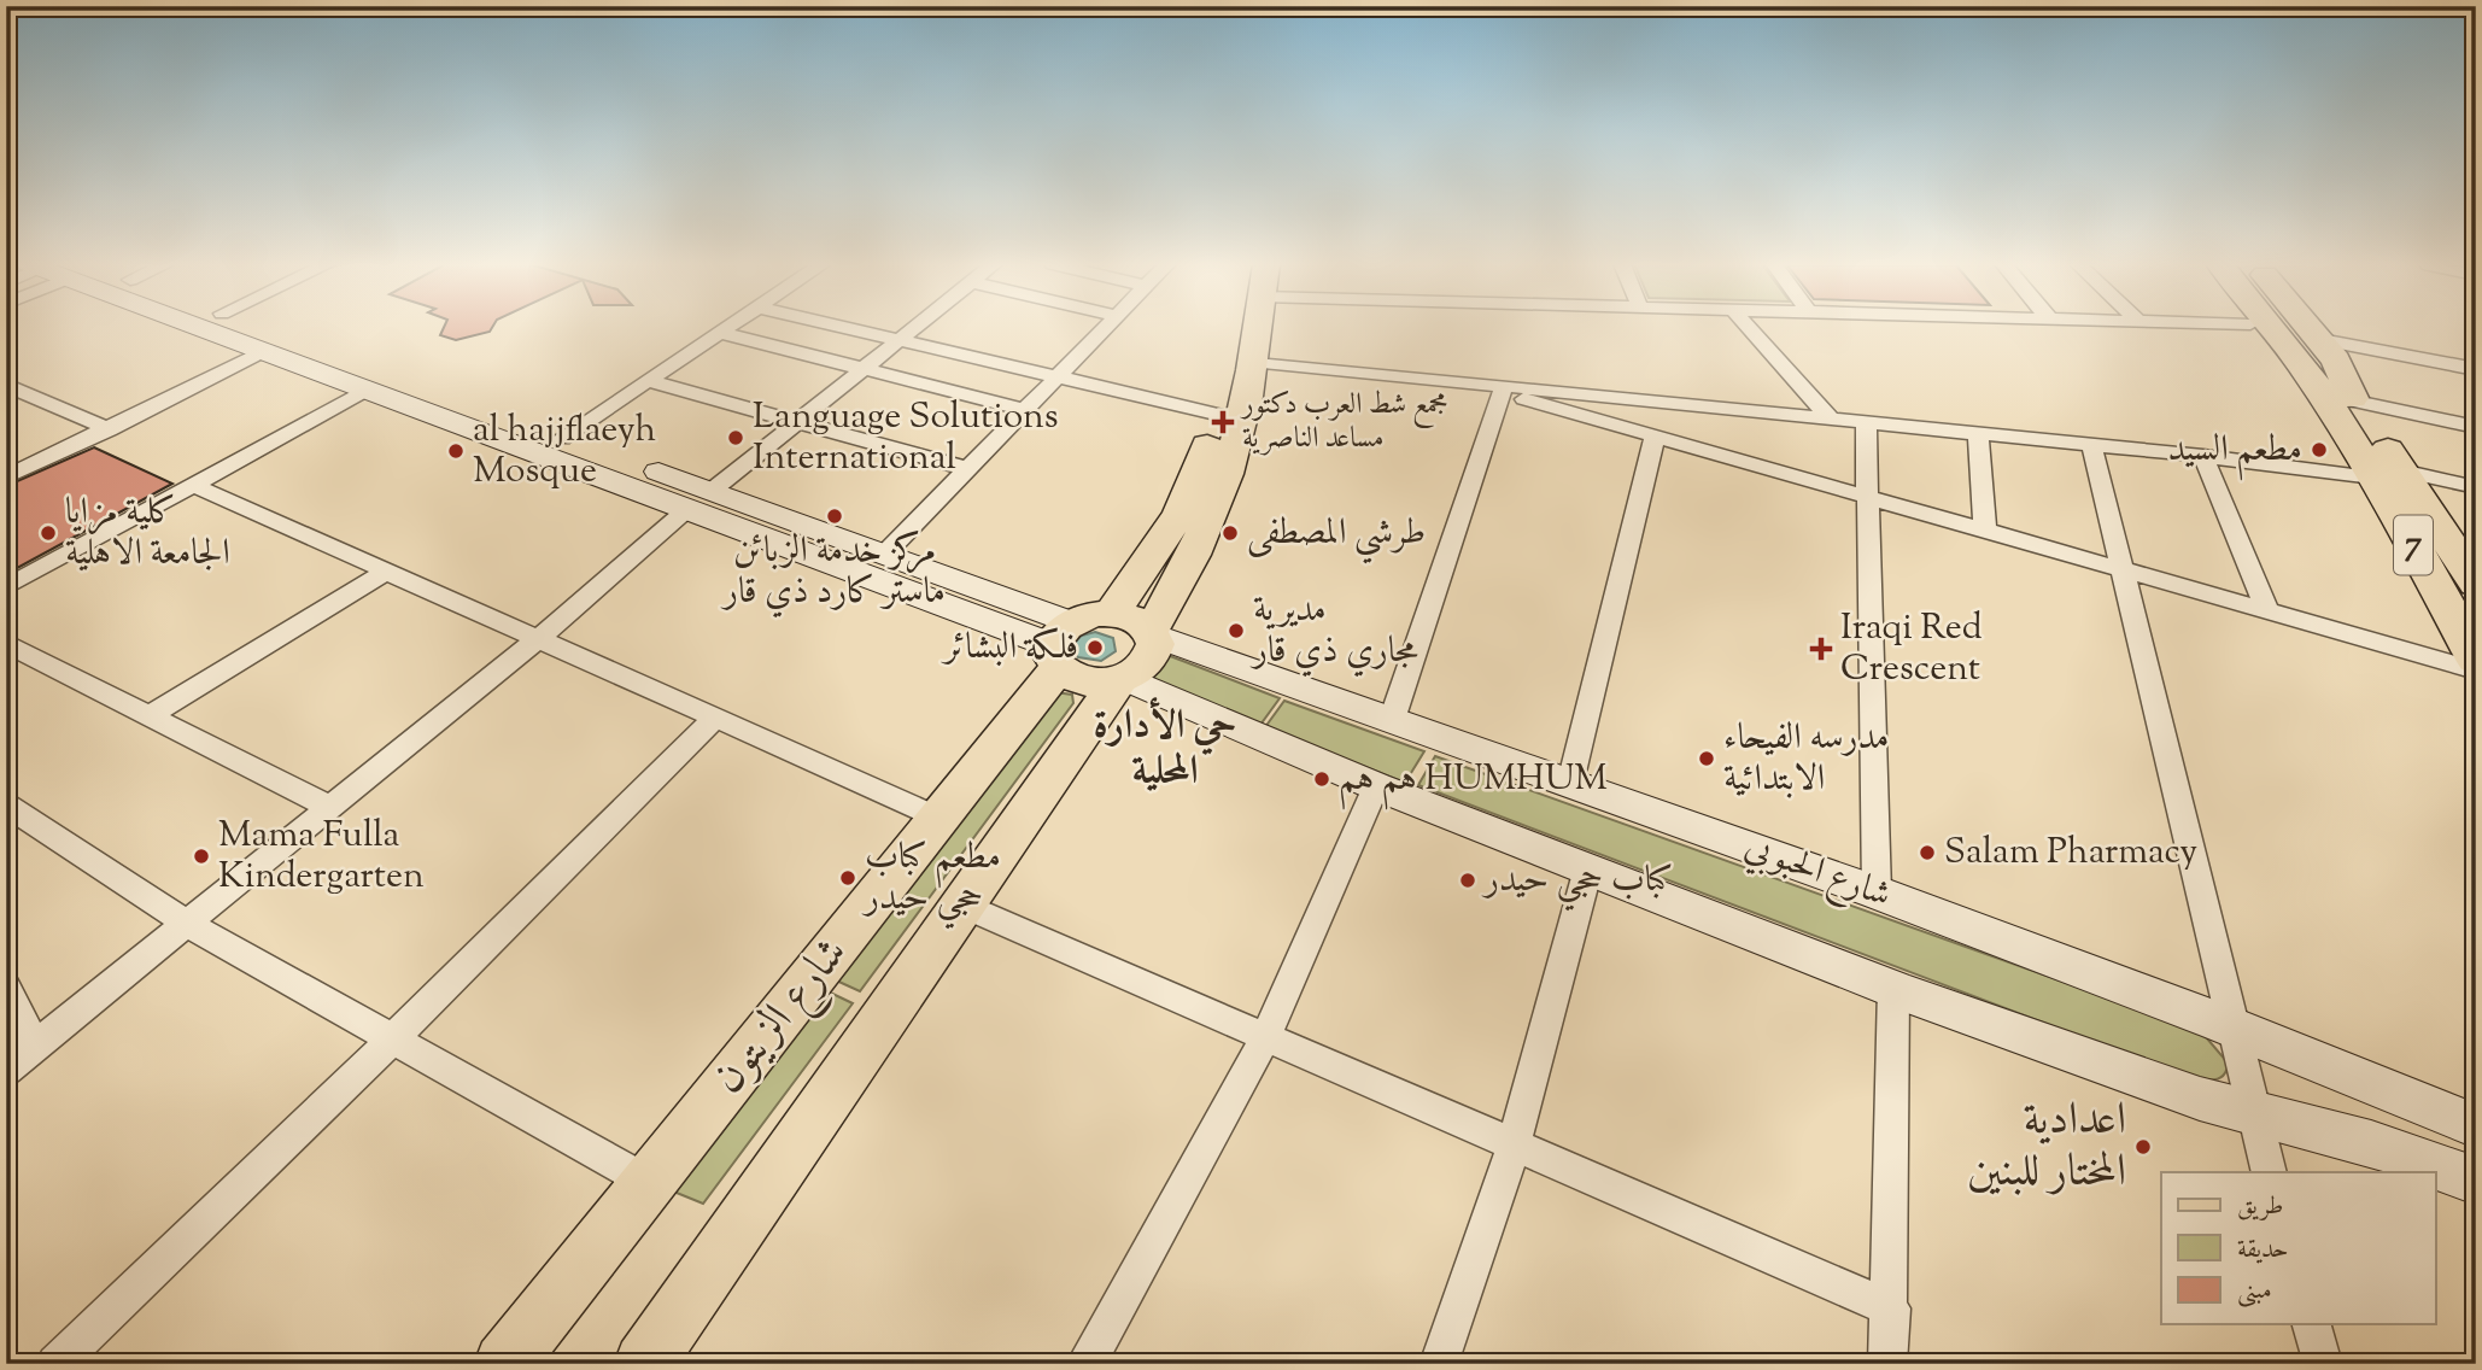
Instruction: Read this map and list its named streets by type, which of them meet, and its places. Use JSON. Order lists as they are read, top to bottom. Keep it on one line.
{"streets":{"highway":["7"],"main road":["شارع الحبوبي","شارع الزيتون"]},"crossings":[["شارع الحبوبي","شارع الزيتون"]],"districts":["حي الأدارة المحلية"],"places":{"health":["مجمع شط العرب دكتور مساعد الناصرية","Iraqi Red Crescent"],"other":["Language Solutions International","مطعم السيد","al hajjflaeyh Mosque","مركز خدمة الزبائن ماستر كارد ذي قار","كلية مزايا الجامعة الاهلية","طرشي المصطفى","مديرية مجاري ذي قار","فلكة البشائر","مدرسه الفيحاء الابتدائية","هم هم HUMHUM","Salam Pharmacy","Mama Fulla Kindergarten","مطعم كباب حجي حيدر","كباب حجي حيدر","اعدادية المختار للبنين"]},"legend":["طريق","حديقة","مبنى"]}
